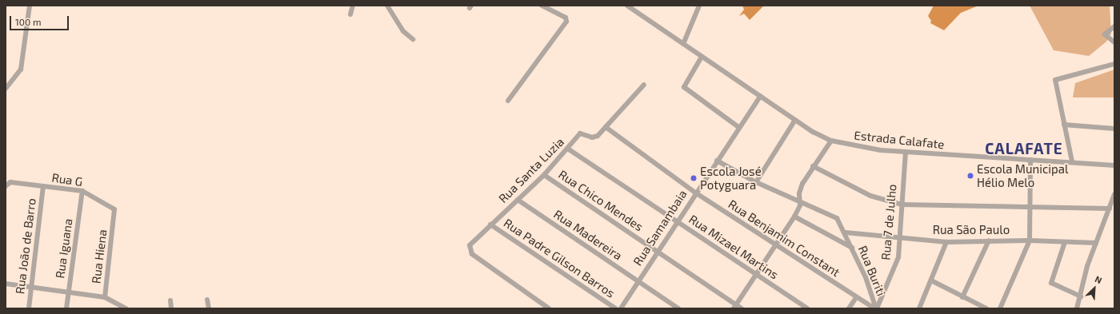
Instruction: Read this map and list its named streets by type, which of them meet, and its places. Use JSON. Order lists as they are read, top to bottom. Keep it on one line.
{"streets":{"street":["Estrada Calafate","Rua Santa Luzia","Rua G","Rua Chico Mendes","Rua 7 de Julho","Rua Samambaia","Rua São Paulo","Rua Madereira","Rua Benjamim Constant","Rua João de Barro","Rua Mizael Martins","Rua Iguana","Rua Hiena","Rua Padre Gilson Barros","Rua Buriti"]},"crossings":[["Estrada Calafate","Rua 7 de Julho"],["Estrada Calafate","Rua Samambaia"],["Rua Santa Luzia","Rua Chico Mendes"],["Rua Santa Luzia","Rua Madereira"],["Rua Santa Luzia","Rua Benjamim Constant"],["Rua Santa Luzia","Rua Mizael Martins"],["Rua Santa Luzia","Rua Padre Gilson Barros"],["Rua G","Rua João de Barro"],["Rua G","Rua Iguana"],["Rua G","Rua Hiena"],["Rua Chico Mendes","Rua Samambaia"],["Rua 7 de Julho","Rua São Paulo"],["Rua 7 de Julho","Rua Benjamim Constant"],["Rua 7 de Julho","Rua Buriti"],["Rua Samambaia","Rua Madereira"],["Rua Samambaia","Rua Benjamim Constant"],["Rua Samambaia","Rua Mizael Martins"],["Rua Samambaia","Rua Buriti"],["Rua São Paulo","Rua Buriti"],["Rua Benjamim Constant","Rua Buriti"]],"districts":["CALAFATE"],"places":["Escola Municipal Hélio Melo","Escola José Potyguara"],"scale_bar":"100 m","north":"top right"}
